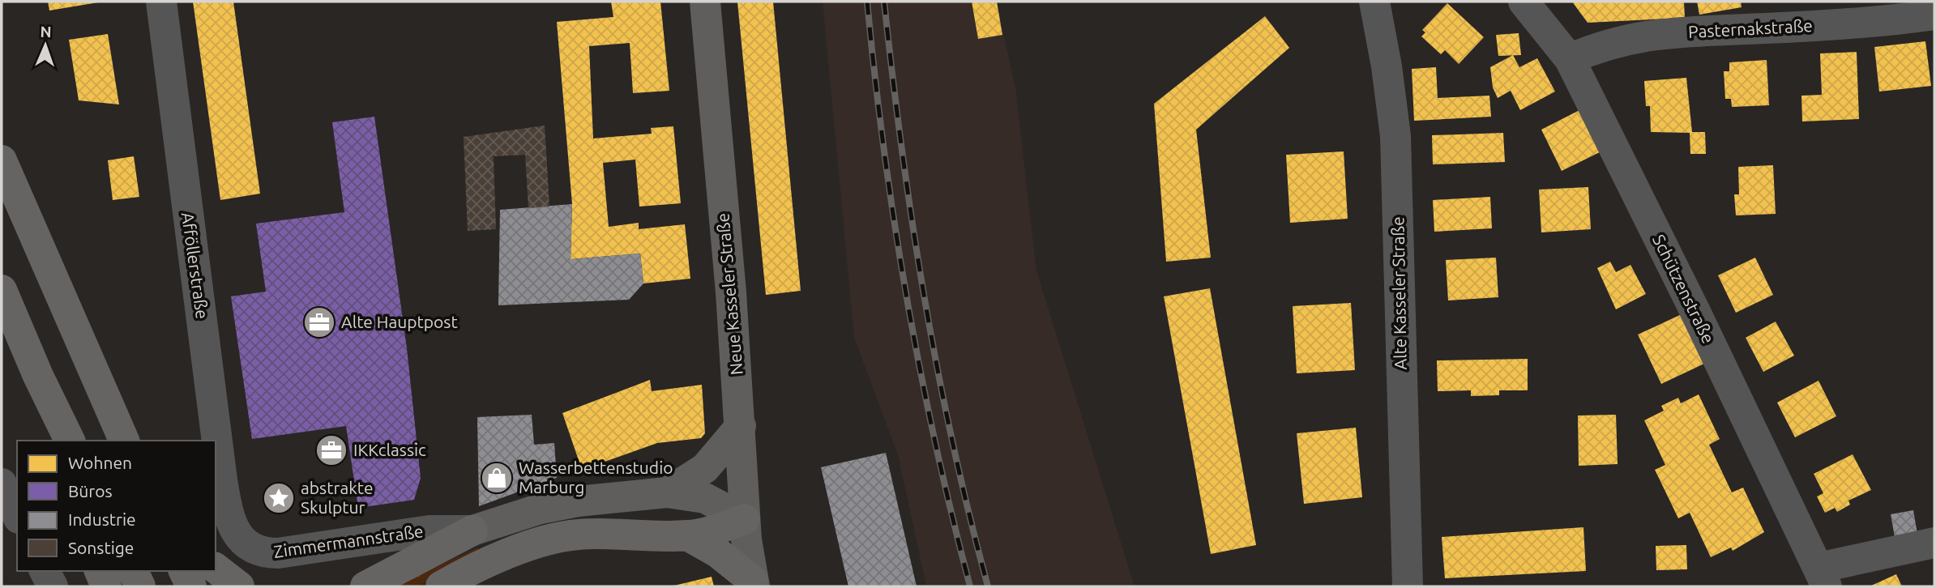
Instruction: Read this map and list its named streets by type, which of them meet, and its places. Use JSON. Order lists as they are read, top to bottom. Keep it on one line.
{"streets":{"main road":["Neue Kasseler Straße"],"street":["Pasternakstraße","Afföllerstraße","Schützenstraße","Alte Kasseler Straße","Zimmermannstraße"]},"crossings":[["Pasternakstraße","Schützenstraße"],["Afföllerstraße","Zimmermannstraße"]],"places":{"office":["Alte Hauptpost","IKKclassic"],"shop":["Wasserbettenstudio Marburg"],"place":["abstrakte Skulptur"]},"legend":["Wohnen","Büros","Industrie","Sonstige"],"north":"top"}
